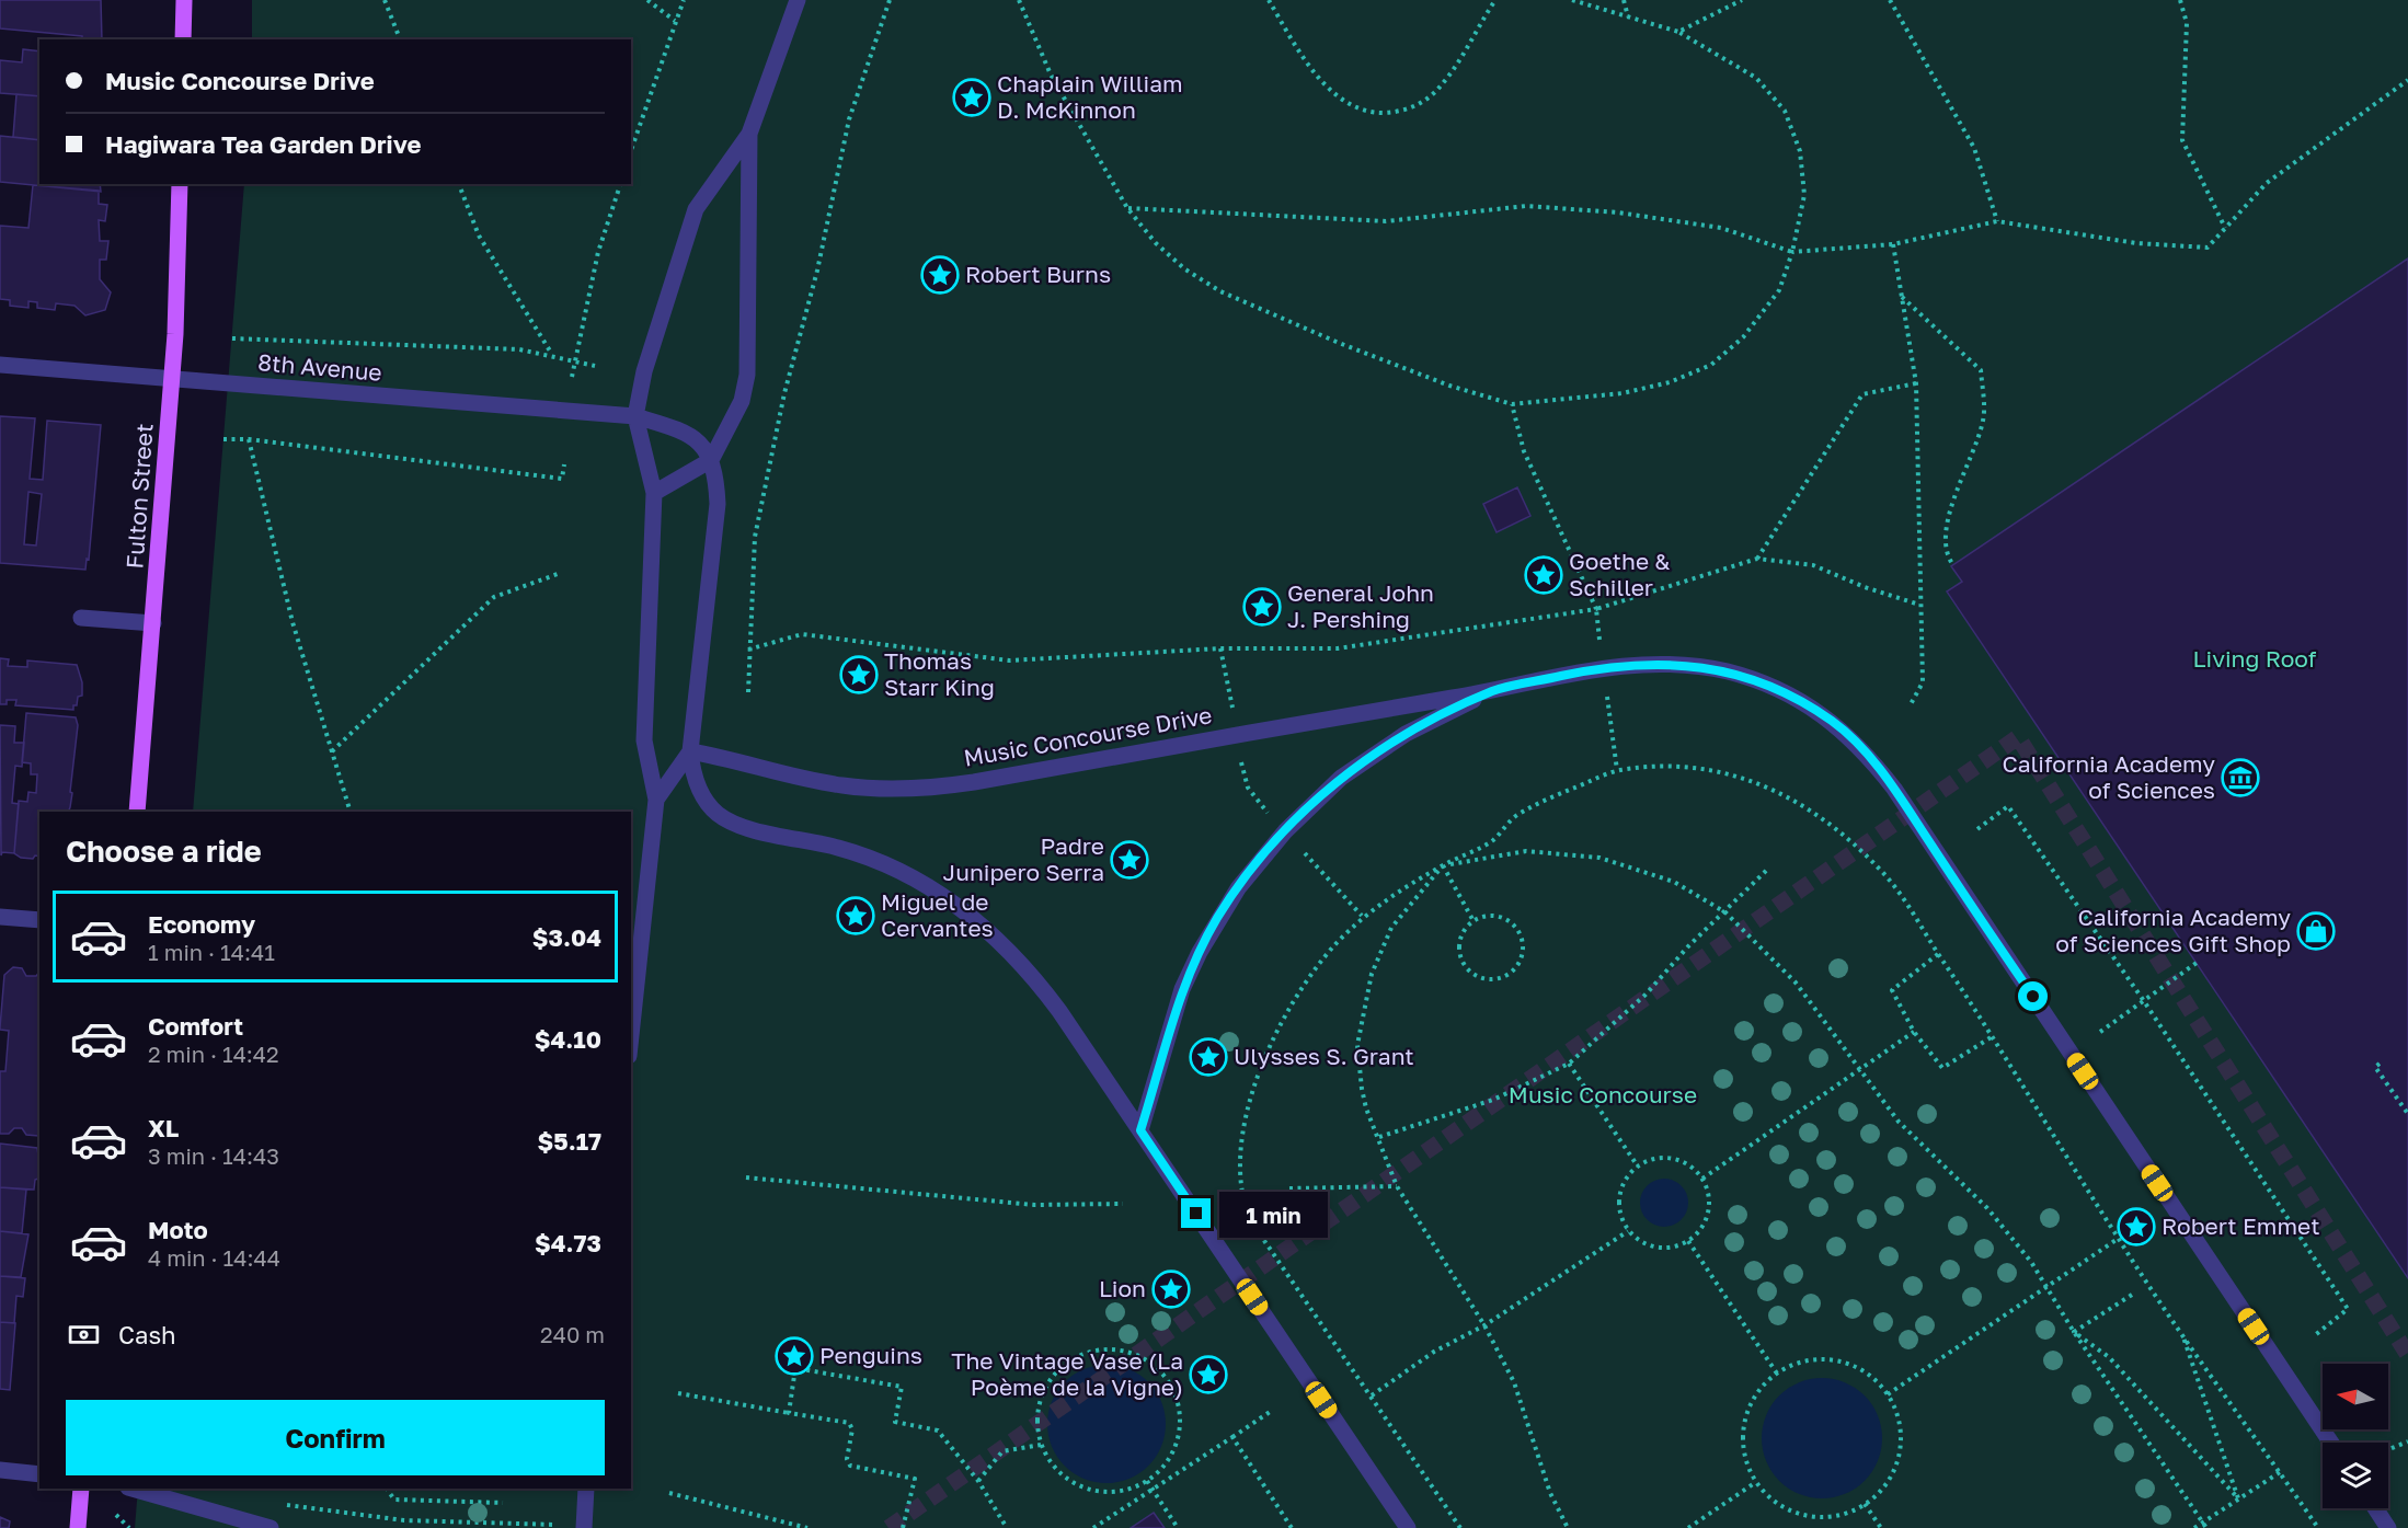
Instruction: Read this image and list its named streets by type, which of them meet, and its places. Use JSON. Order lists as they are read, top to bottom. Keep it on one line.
{"streets":{"main road":["Fulton Street"],"street":["8th Avenue","Music Concourse Drive"]},"crossings":[["8th Avenue","Fulton Street"]],"parks":["Living Roof","Music Concourse"],"places":{"place":["Chaplain William D. McKinnon","Robert Burns","Goethe & Schiller","General John J. Pershing","Thomas Starr King","Padre Junipero Serra","Miguel de Cervantes","Ulysses S. Grant","Robert Emmet","Lion","Penguins","The Vintage Vase (La Poème de la Vigne)"],"museum":["California Academy of Sciences"],"shop":["California Academy of Sciences Gift Shop"]},"north":"left","page":{"banner":["Music Concourse Drive","Hagiwara Tea Garden Drive"],"heading":"Choose a ride","list":[{"name":"Economy","note":"1 min · 14:41","value":"$3.04"},{"name":"Comfort","note":"2 min · 14:42","value":"$4.10"},{"name":"XL","note":"3 min · 14:43","value":"$5.17"},{"name":"Moto","note":"4 min · 14:44","value":"$4.73"}],"bubble":"1 min","pay":["Cash","240 m"],"buttons":"Confirm"}}
